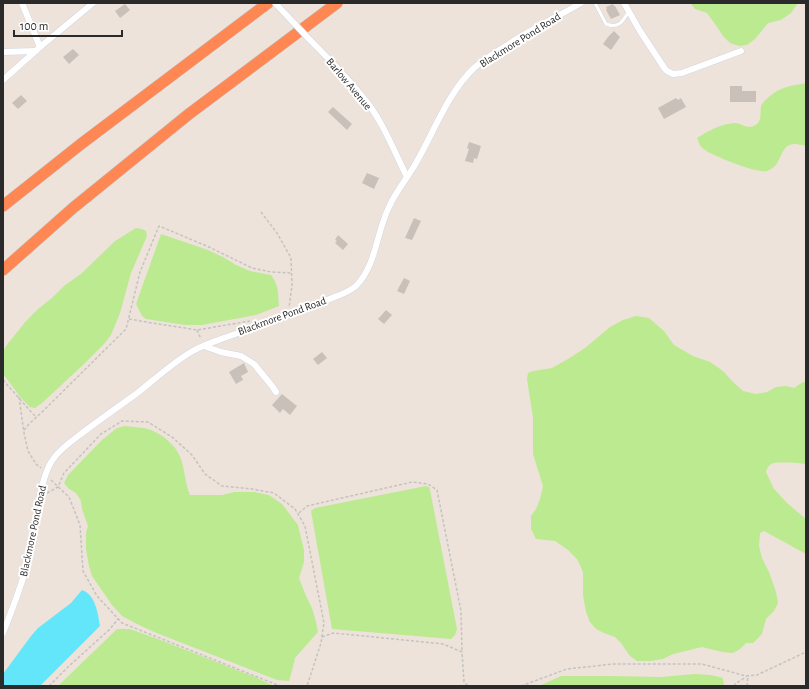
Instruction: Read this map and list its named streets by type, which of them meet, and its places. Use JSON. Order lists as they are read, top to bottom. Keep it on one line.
{"streets":{"street":["Blackmore Pond Road","Barlow Avenue"]},"crossings":[["Blackmore Pond Road","Barlow Avenue"]],"scale_bar":"100 m"}
